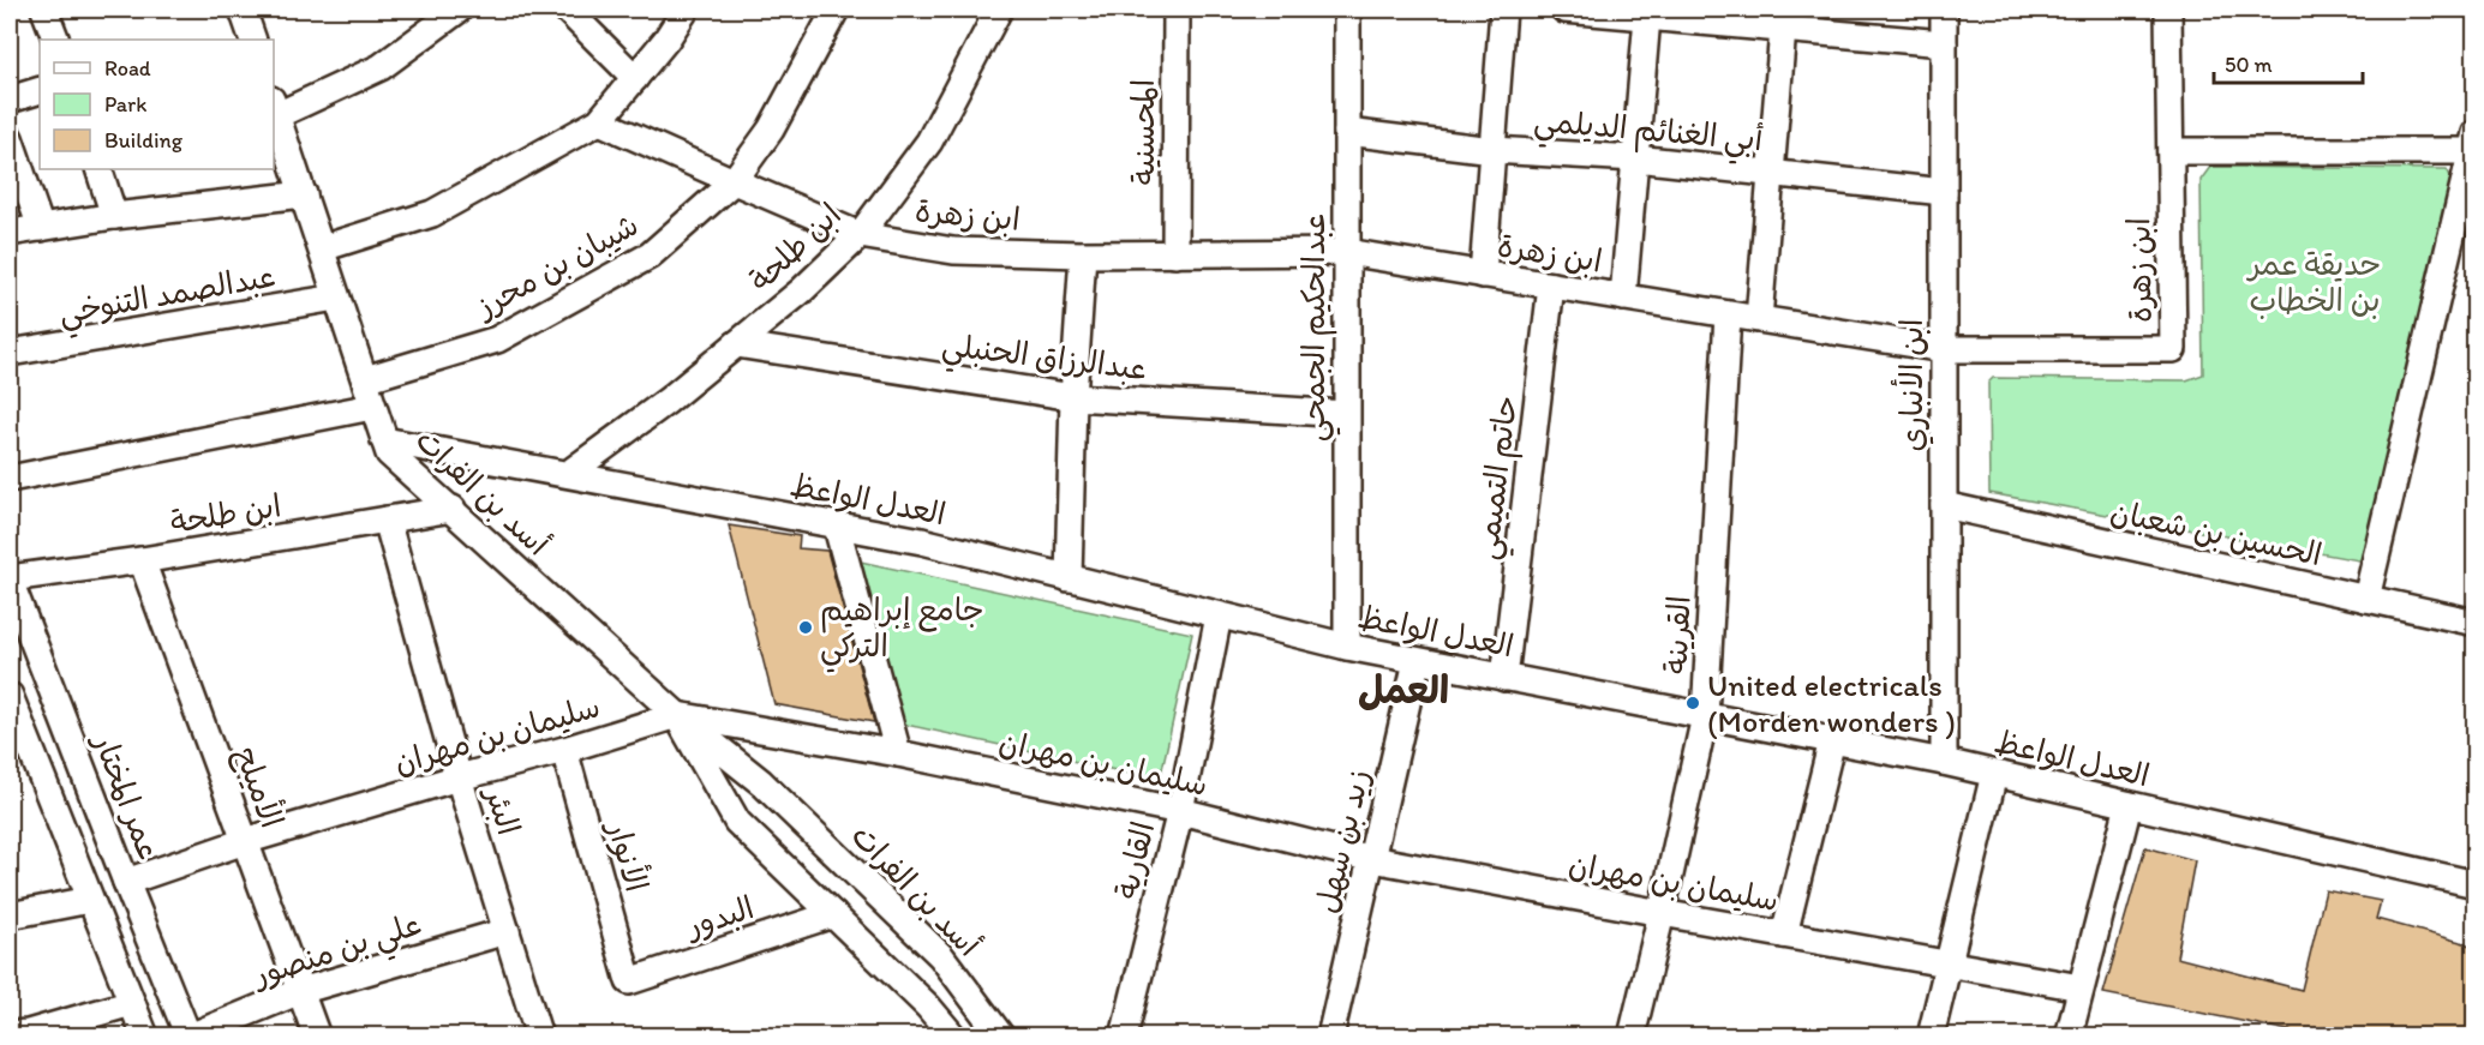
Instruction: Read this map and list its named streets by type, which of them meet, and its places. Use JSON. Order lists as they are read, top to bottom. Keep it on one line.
{"streets":{"street":["أبي الغنائم الديلمي","المحسنية","ابن زهرة","ابن طلحة","شيبان بن محرز","عبدالصمد التنوخي","عبدالحكيم الجمحي","عبدالرزاق الحنبلي","ابن الأنباري","حاتم التميمي","أسد بن الفرات","العدل الواعظ","الحسين بن شعبان","القرينة","سليمان بن مهران","الأميلح","عمر المختار","البئر","زيد بن سهل","الأنوار","القارية","البدور","علي بن منصور"]},"crossings":[["أبي الغنائم الديلمي","عبدالحكيم الجمحي"],["أبي الغنائم الديلمي","ابن الأنباري"],["المحسنية","ابن زهرة"],["ابن زهرة","ابن طلحة"],["ابن زهرة","شيبان بن محرز"],["ابن زهرة","عبدالحكيم الجمحي"],["ابن زهرة","ابن الأنباري"],["ابن زهرة","حاتم التميمي"],["ابن زهرة","القرينة"],["ابن طلحة","عبدالرزاق الحنبلي"],["ابن طلحة","أسد بن الفرات"],["ابن طلحة","العدل الواعظ"],["ابن طلحة","الأميلح"],["ابن طلحة","عمر المختار"],["ابن طلحة","البئر"],["شيبان بن محرز","أسد بن الفرات"],["عبدالصمد التنوخي","أسد بن الفرات"],["عبدالحكيم الجمحي","عبدالرزاق الحنبلي"],["عبدالحكيم الجمحي","العدل الواعظ"],["ابن الأنباري","العدل الواعظ"],["ابن الأنباري","الحسين بن شعبان"],["حاتم التميمي","العدل الواعظ"],["أسد بن الفرات","العدل الواعظ"],["أسد بن الفرات","سليمان بن مهران"],["أسد بن الفرات","البدور"],["العدل الواعظ","القرينة"],["العدل الواعظ","زيد بن سهل"],["العدل الواعظ","القارية"],["القرينة","سليمان بن مهران"],["سليمان بن مهران","الأميلح"],["سليمان بن مهران","عمر المختار"],["سليمان بن مهران","البئر"],["سليمان بن مهران","زيد بن سهل"],["سليمان بن مهران","الأنوار"],["سليمان بن مهران","القارية"],["الأميلح","علي بن منصور"],["عمر المختار","علي بن منصور"],["البئر","علي بن منصور"],["الأنوار","البدور"]],"districts":["العمل"],"parks":["حديقة عمر بن الخطاب"],"places":["جامع إبراهيم التركي","United electricals (Morden wonders )"],"legend":["Road","Park","Building"],"scale_bar":"50 m"}
